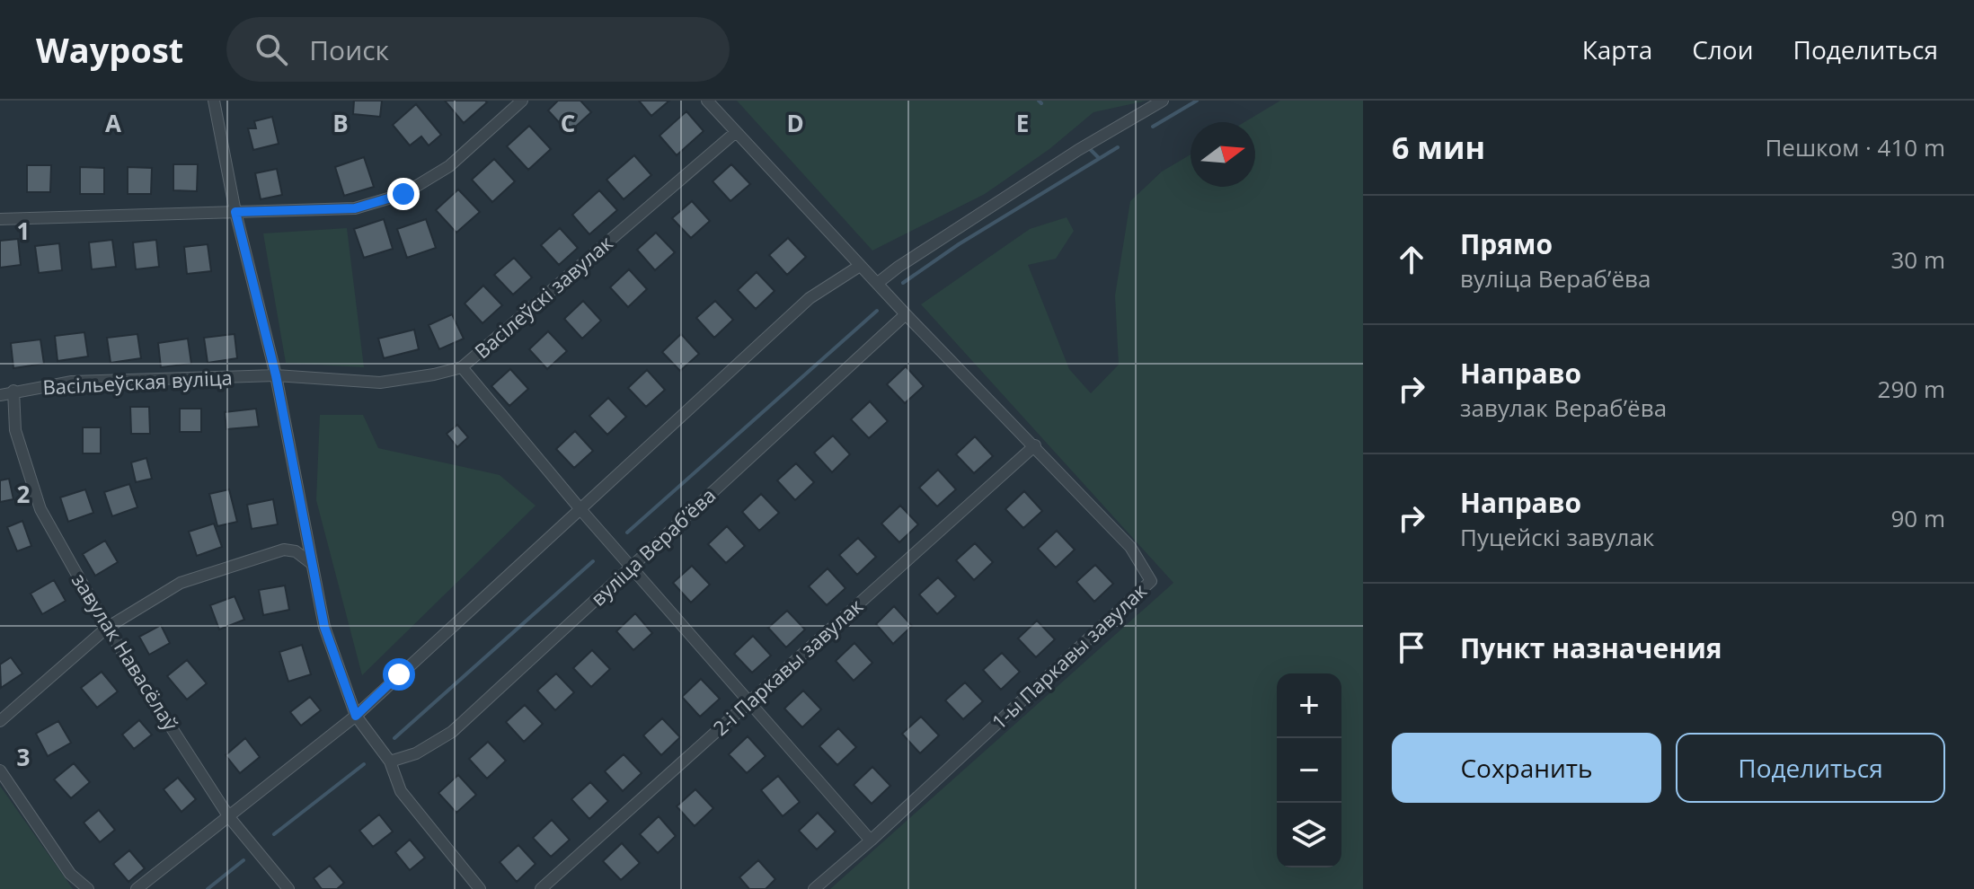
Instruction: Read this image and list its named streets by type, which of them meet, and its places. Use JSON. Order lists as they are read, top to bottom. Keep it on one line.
{"streets":{"street":["Васілеўскі завулак","Васільеўская вуліца","вуліца Верабʼёва","завулак Навасёлаў","1-ы Паркавы завулак","2-і Паркавы завулак"]},"crossings":[["Васілеўскі завулак","Васільеўская вуліца"],["Васілеўскі завулак","1-ы Паркавы завулак"],["Васільеўская вуліца","завулак Навасёлаў"],["вуліца Верабʼёва","1-ы Паркавы завулак"],["1-ы Паркавы завулак","2-і Паркавы завулак"]],"north":"right","page":{"header":"Waypost","search":"Поиск","nav":["Карта","Слои","Поделиться"],"heading":["6 мин","Пешком · 410 m"],"list":[["Прямо","вуліца Верабʼёва","30 m"],["Направо","завулак Верабʼёва","290 m"],["Направо","Пуцейскі завулак","90 m"],"Пункт назначения"],"map_buttons":["+","−"],"buttons":["Сохранить","Поделиться"]},"grid":{"columns":["A","B","C","D","E"],"rows":["1","2","3"]}}
